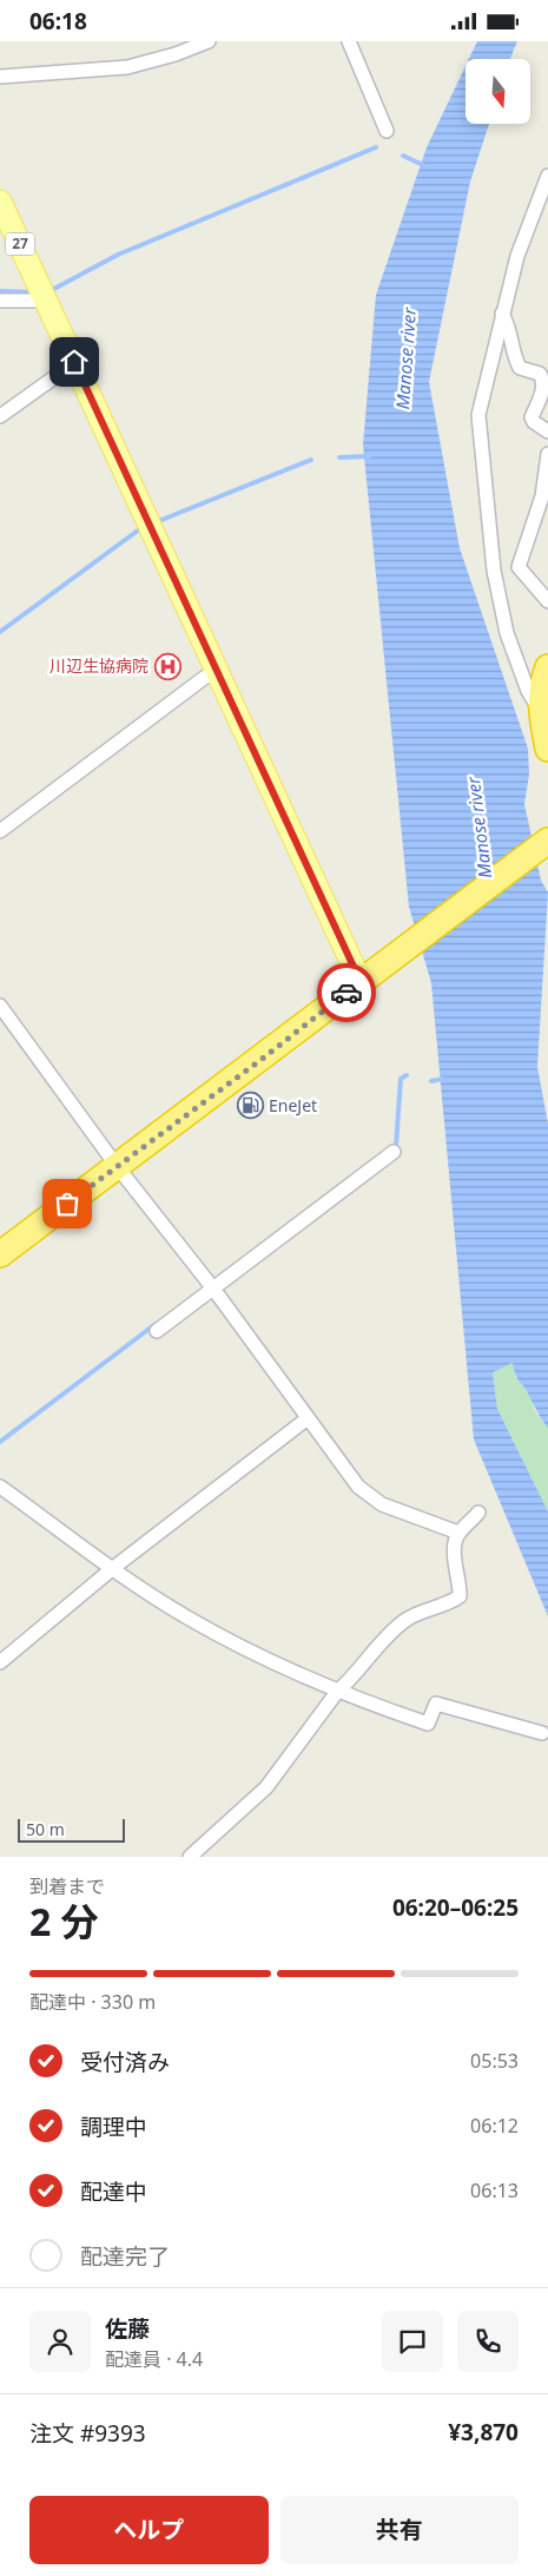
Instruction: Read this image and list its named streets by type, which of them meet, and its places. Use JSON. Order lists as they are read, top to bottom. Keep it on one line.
{"streets":{"main road":["27"]},"water":["Manose river"],"places":{"hospital":["川辺生協病院"],"fuel station":["EneJet"]},"scale_bar":"50 m","north":"bottom","page":{"status":"06:18","scale":"50 m","heading":["2 分","到着まで","06:20–06:25"],"panel":["佐藤","配達員 · 4.4","注文 #9393","¥3,870"],"bar":"配達中 · 330 m","list":[["受付済み","05:53"],["調理中","06:12"],["配達中","06:13"],"配達完了"],"buttons":["ヘルプ","共有"]}}
